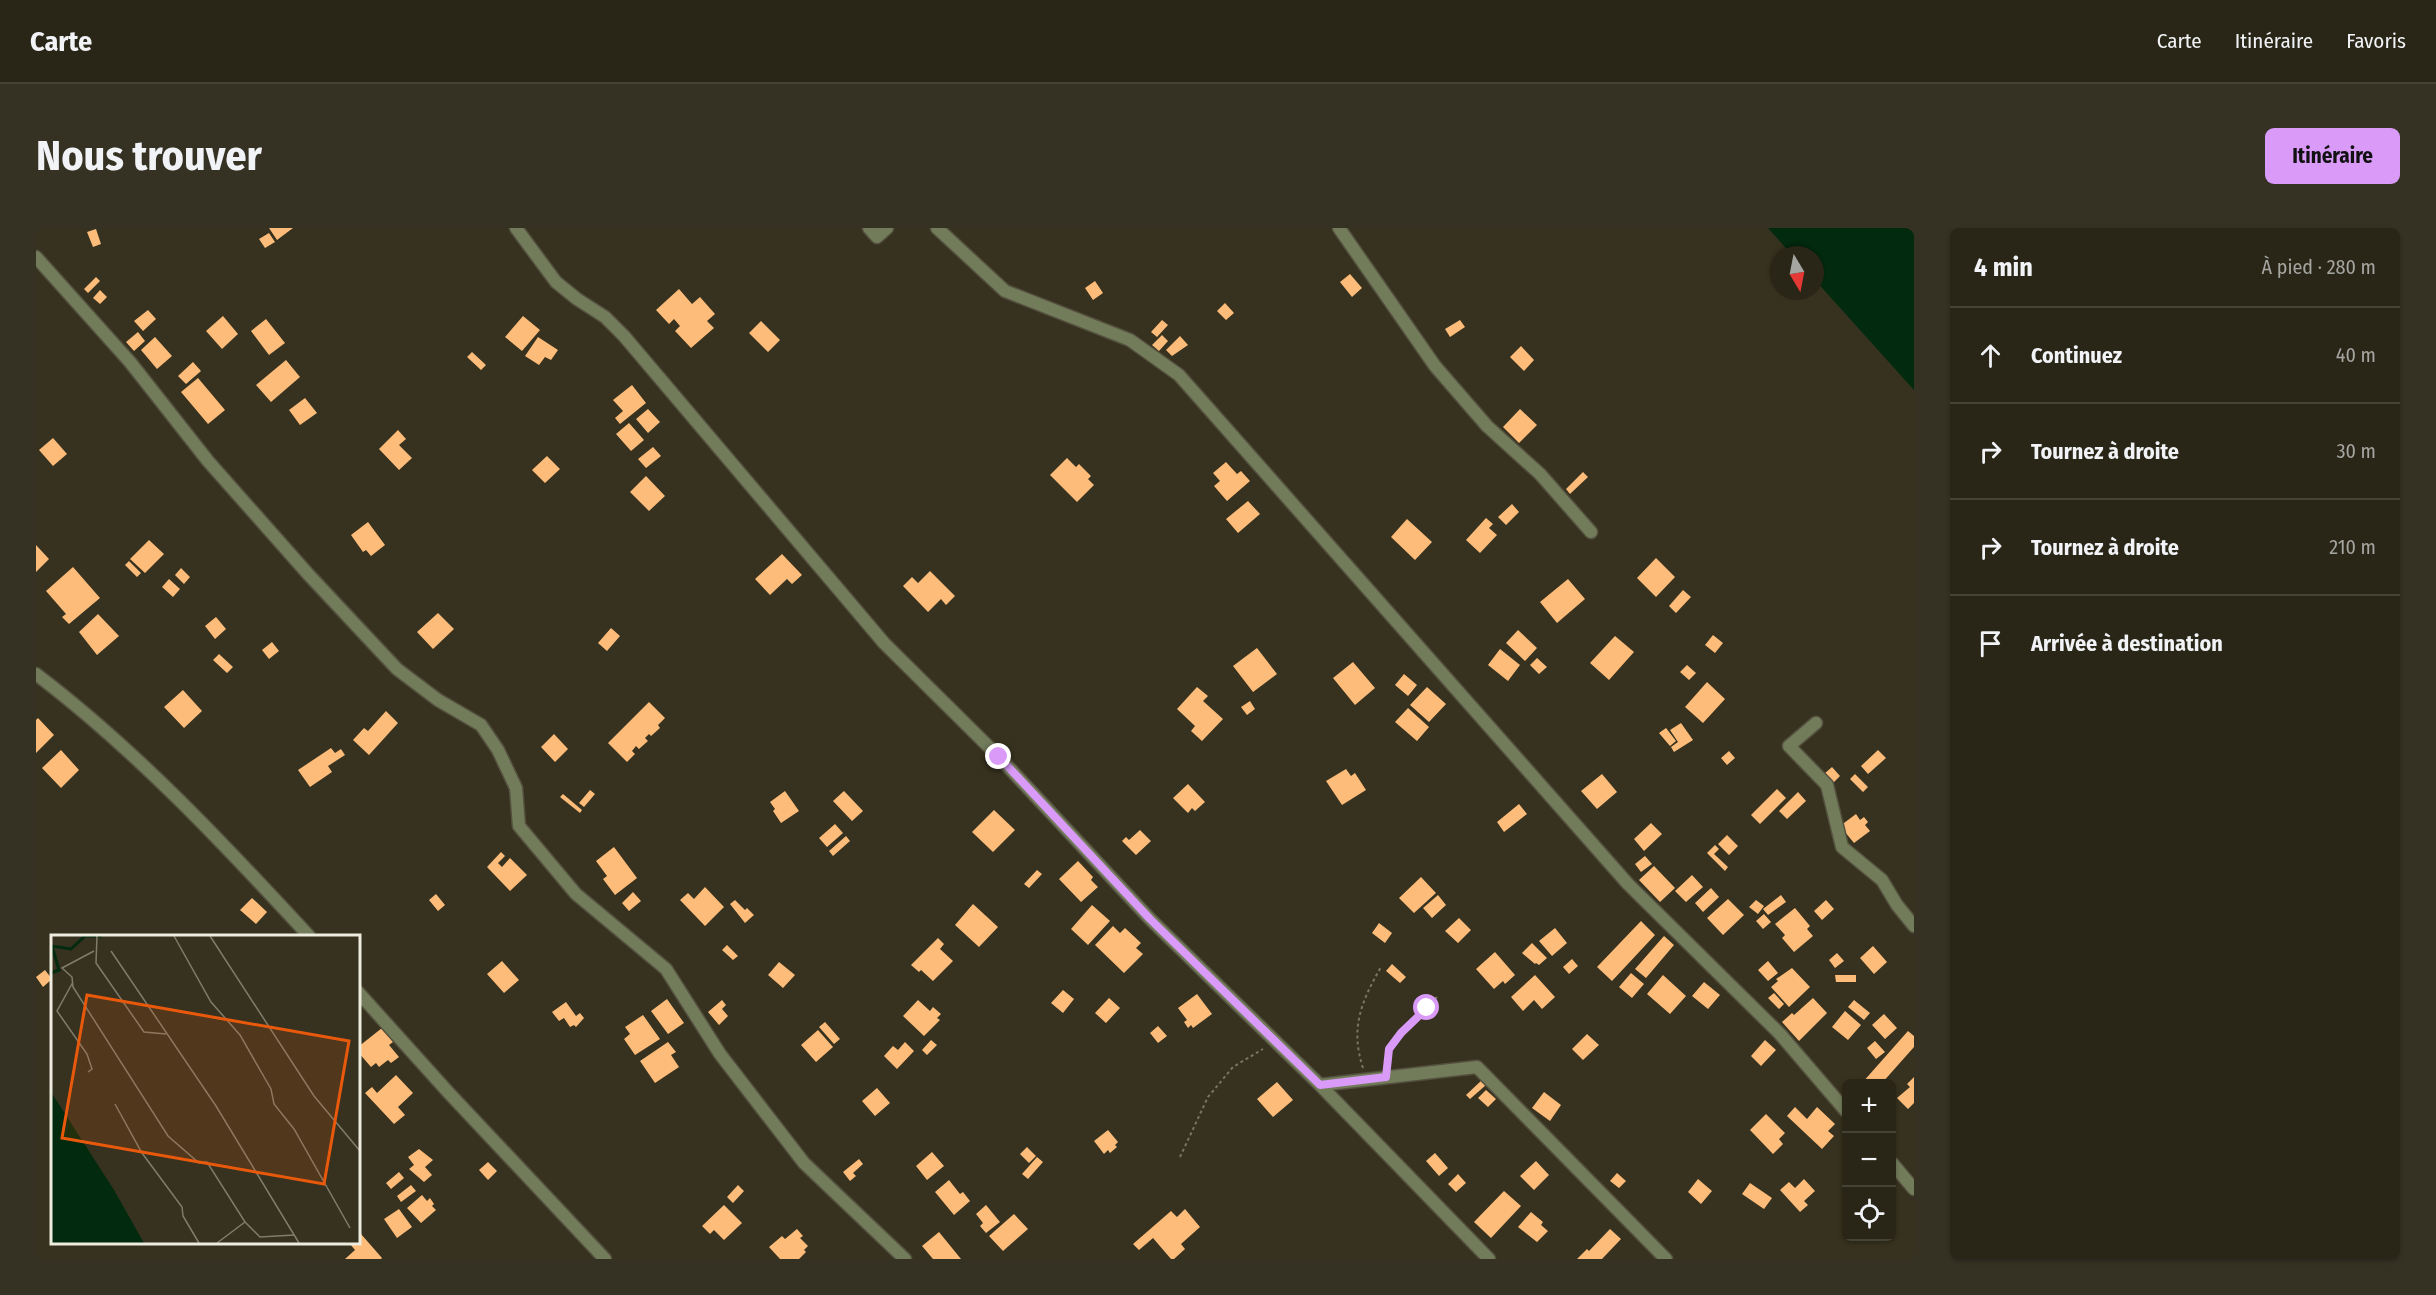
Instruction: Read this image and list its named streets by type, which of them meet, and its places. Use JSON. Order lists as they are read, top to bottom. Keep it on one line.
{"north":"bottom","page":{"header":"Carte","nav":["Carte","Itinéraire","Favoris"],"buttons":"Itinéraire","title":"Nous trouver","heading":["4 min","À pied · 280 m"],"list":[["Continuez","40 m"],["Tournez à droite","30 m"],["Tournez à droite","210 m"],"Arrivée à destination"],"map_buttons":["+","−"]}}
